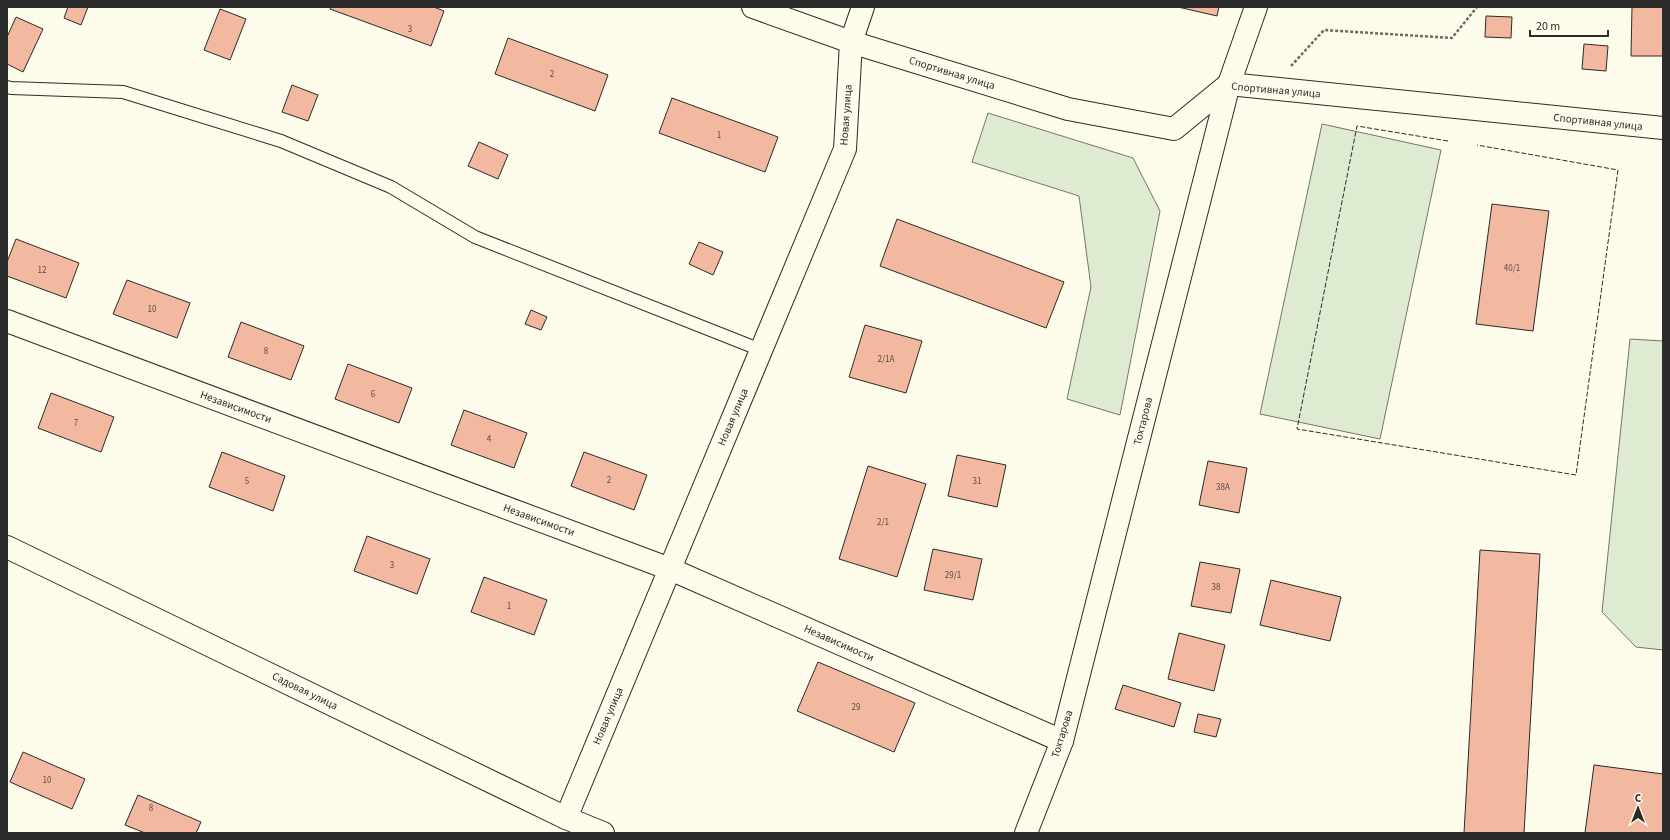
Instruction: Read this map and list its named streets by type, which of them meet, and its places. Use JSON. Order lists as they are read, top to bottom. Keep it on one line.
{"streets":{"street":["Спортивная улица","Новая улица","Независимости","Тохтарова","Садовая улица"]},"crossings":[["Спортивная улица","Новая улица"],["Спортивная улица","Тохтарова"],["Новая улица","Независимости"],["Новая улица","Садовая улица"],["Независимости","Тохтарова"]],"house_numbers":["3","2","1","40/1","12","10","8","2/1А","6","7","4","2","5","31","38А","2/1","3","29/1","38","1","29","10","8"],"scale_bar":"20 m","north":"top"}
